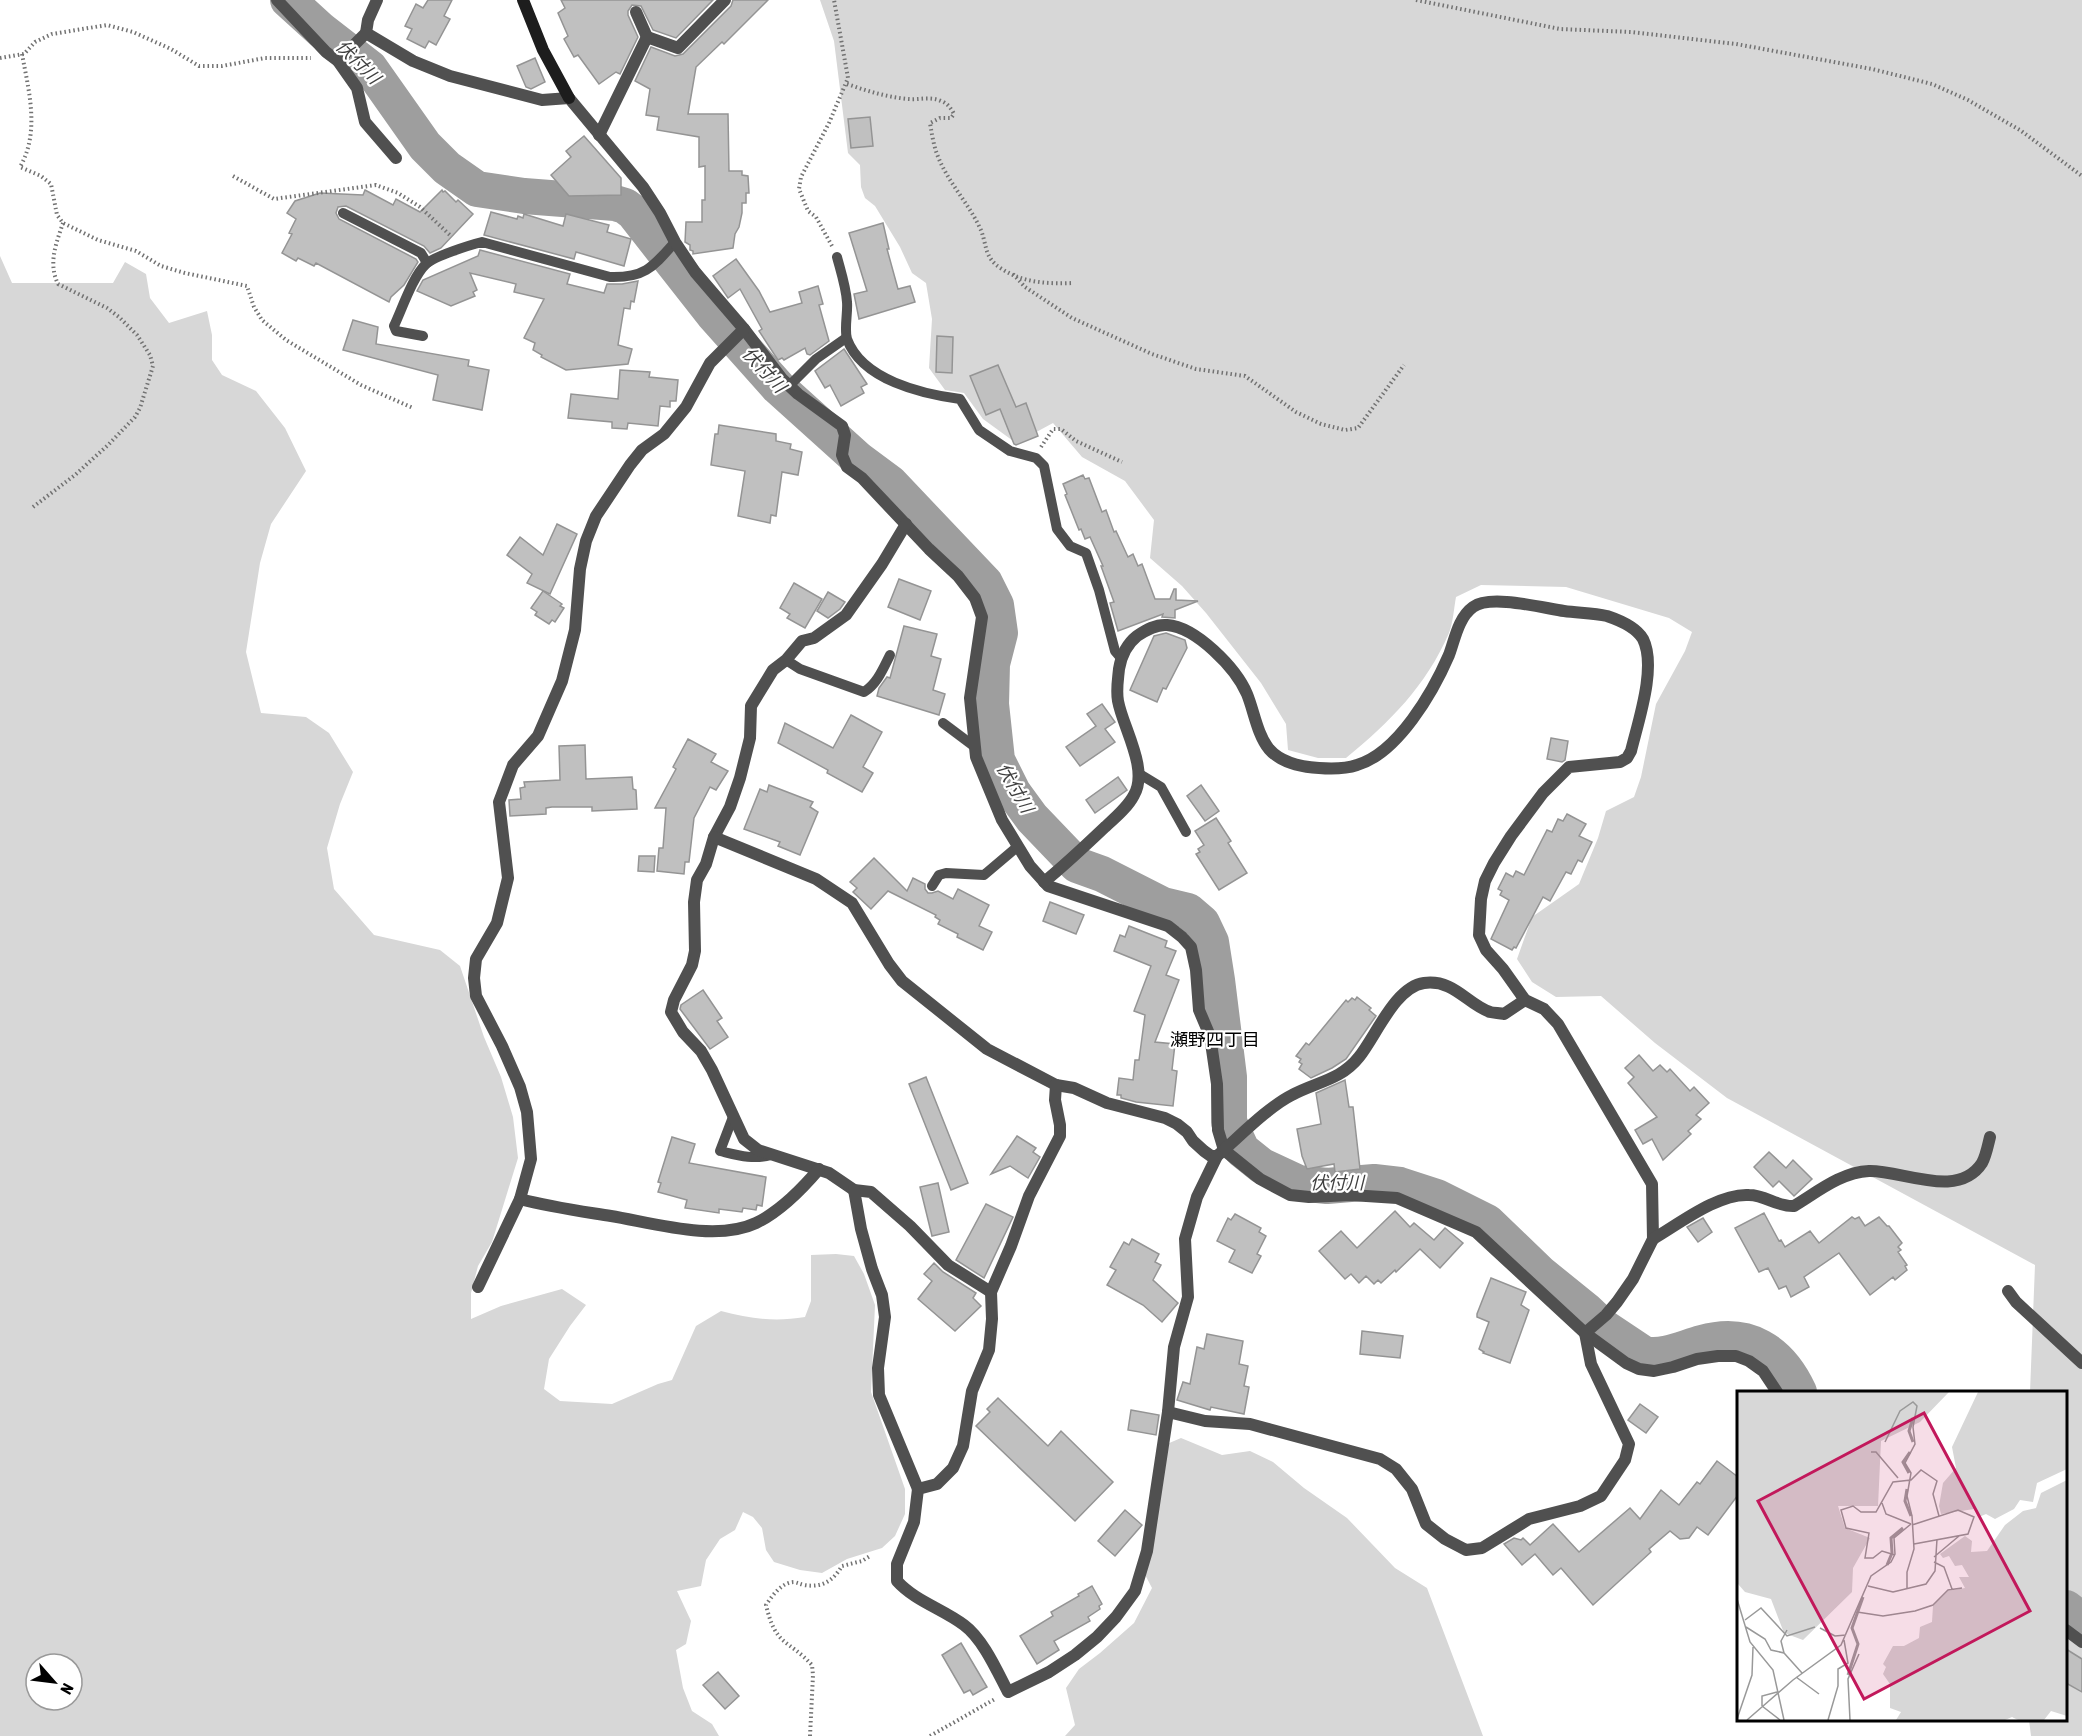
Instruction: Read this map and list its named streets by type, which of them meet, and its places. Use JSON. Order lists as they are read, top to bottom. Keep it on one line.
{"districts":["瀬野四丁目"],"water":["伏付川"],"north":"bottom right"}
